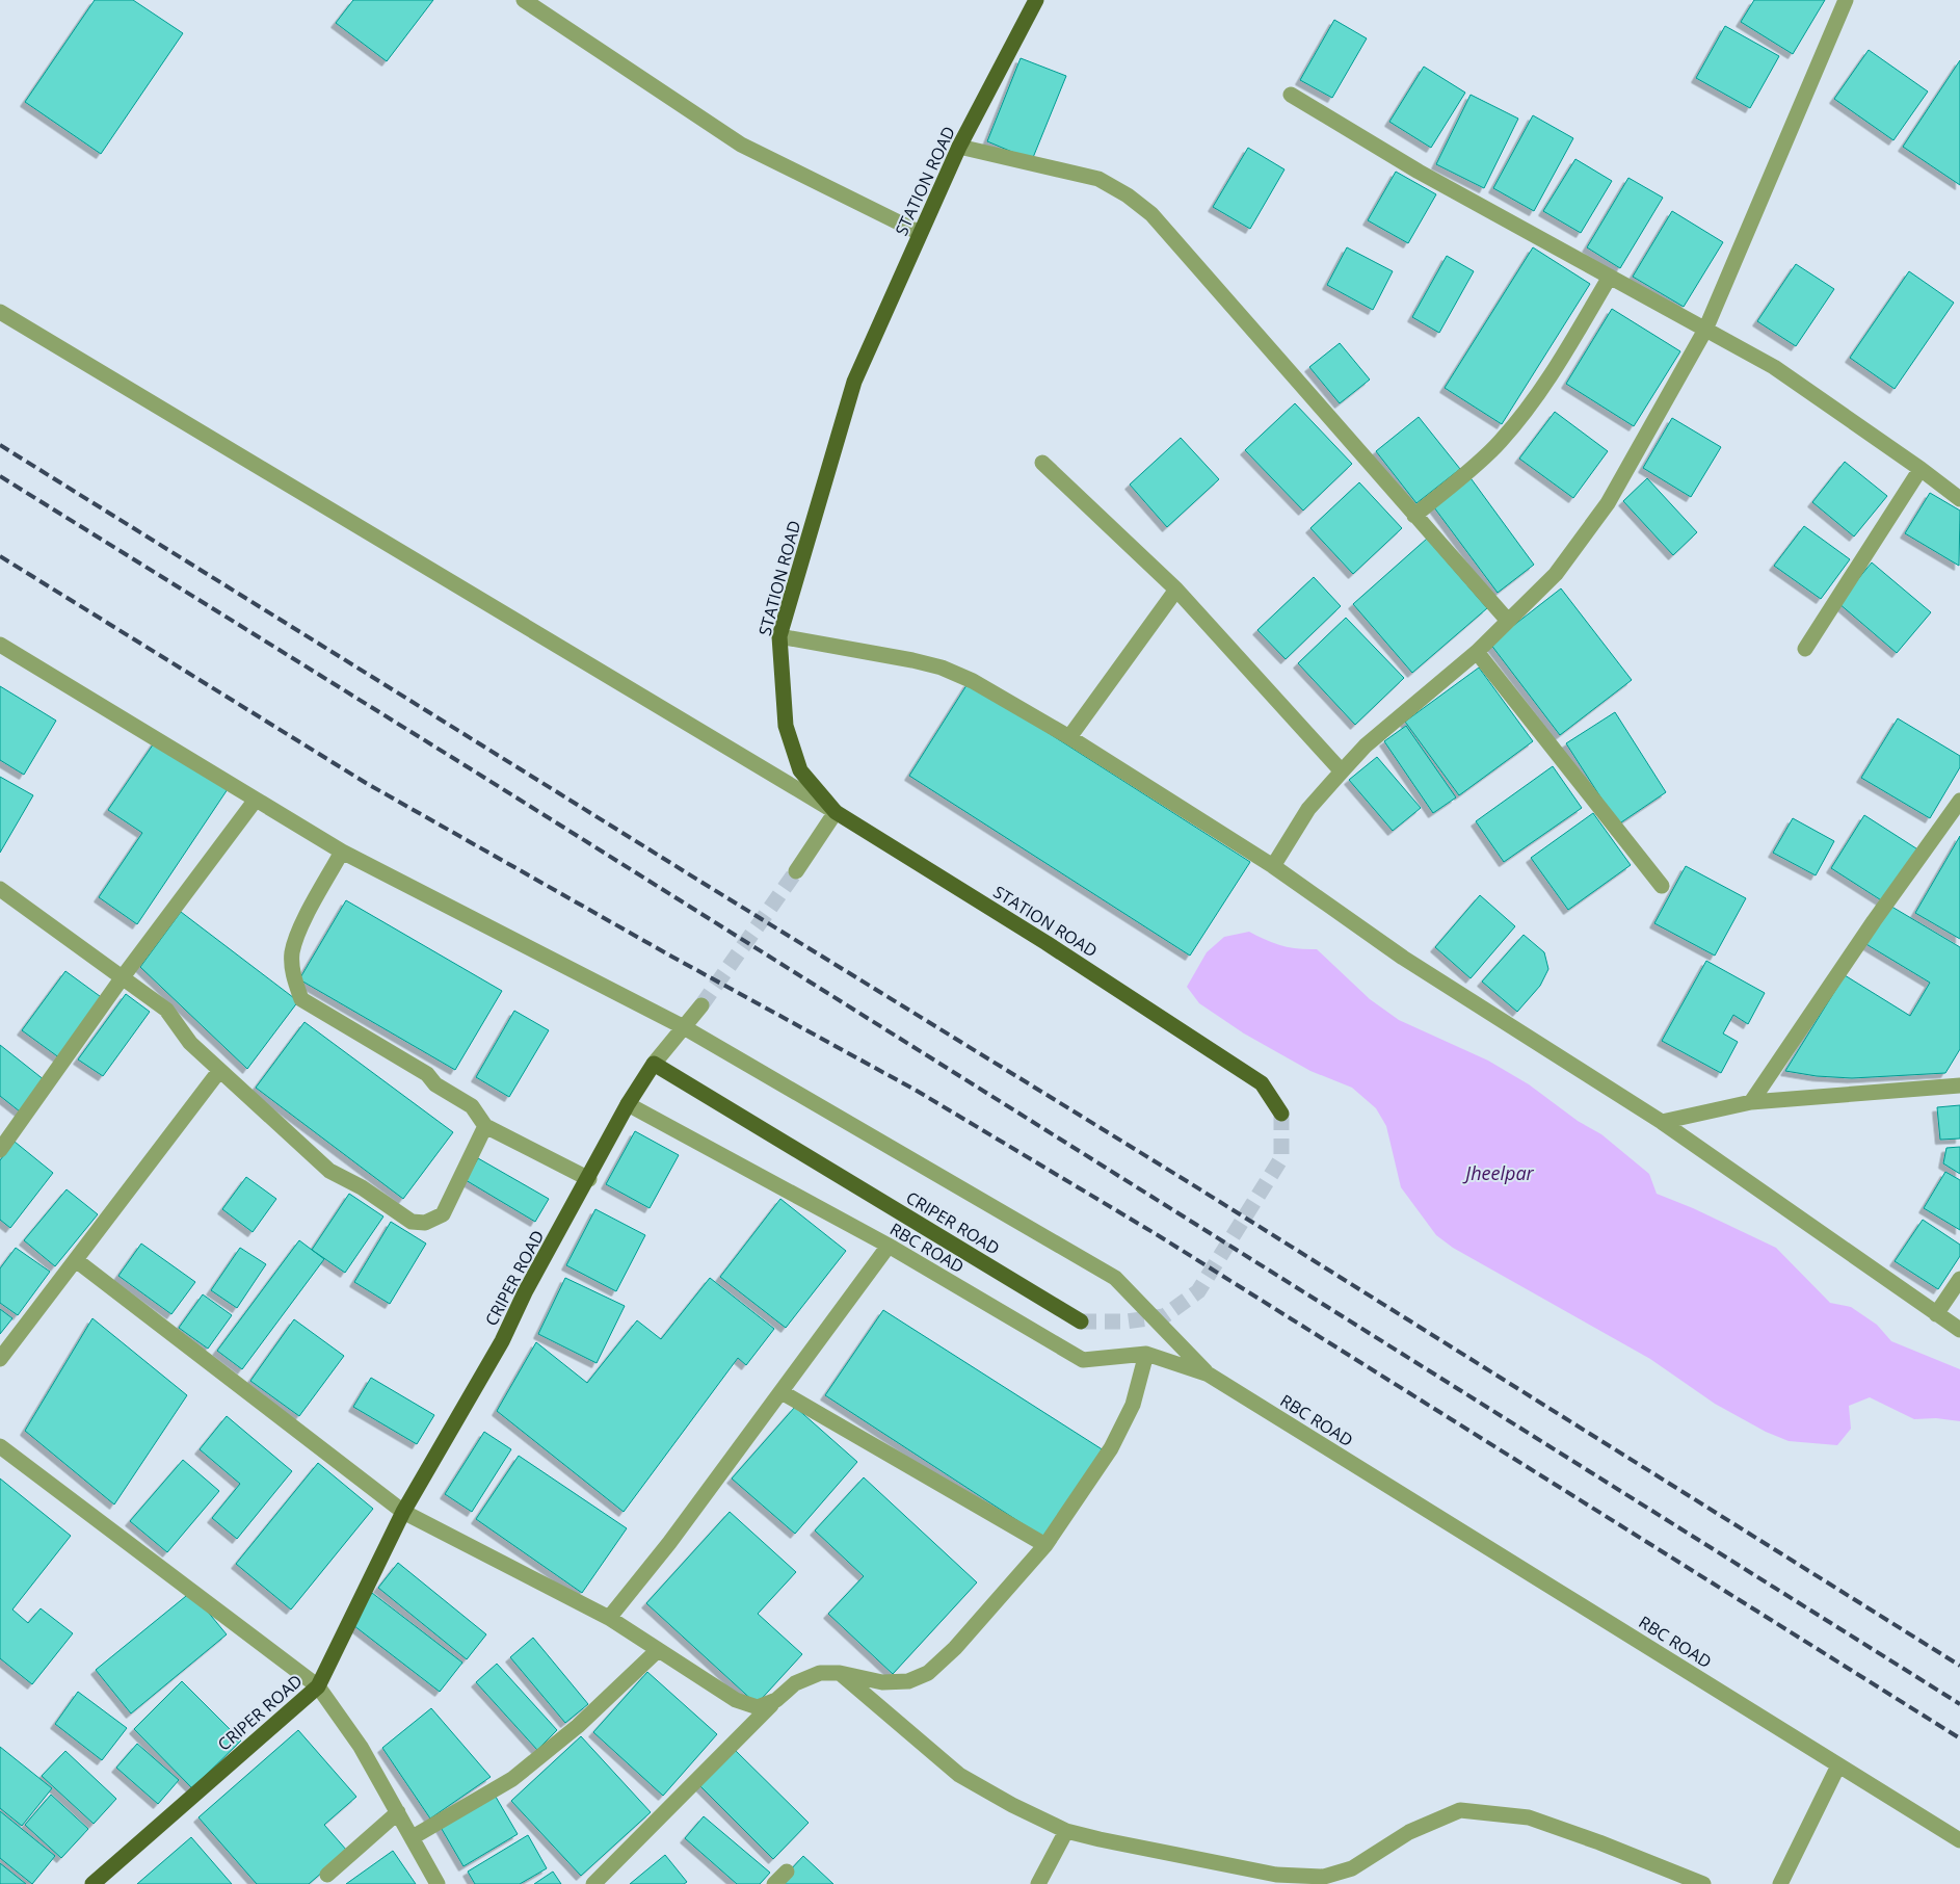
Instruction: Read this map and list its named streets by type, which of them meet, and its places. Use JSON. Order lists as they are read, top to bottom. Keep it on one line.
{"streets":{"main road":["STATION ROAD","CRIPER ROAD"],"street":["RBC ROAD"]},"crossings":[["CRIPER ROAD","RBC ROAD"]],"water":["Jheelpar"]}
